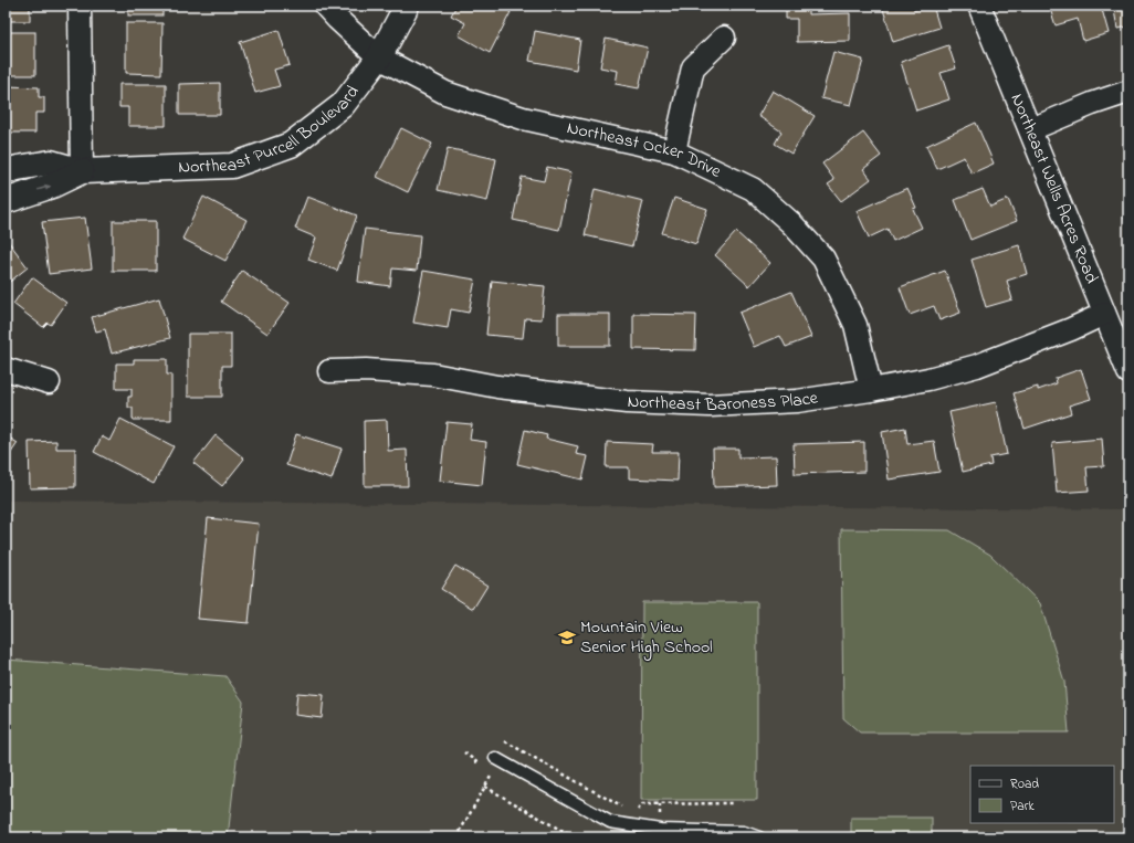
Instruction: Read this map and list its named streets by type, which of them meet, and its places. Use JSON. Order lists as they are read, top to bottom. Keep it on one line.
{"streets":{"street":["Northeast Purcell Boulevard","Northeast Ocker Drive","Northeast Wells Acres Road","Northeast Baroness Place"]},"crossings":[["Northeast Purcell Boulevard","Northeast Ocker Drive"],["Northeast Ocker Drive","Northeast Baroness Place"],["Northeast Wells Acres Road","Northeast Baroness Place"]],"places":{"school or university":["Mountain View Senior High School"]},"legend":["Road","Park"]}
